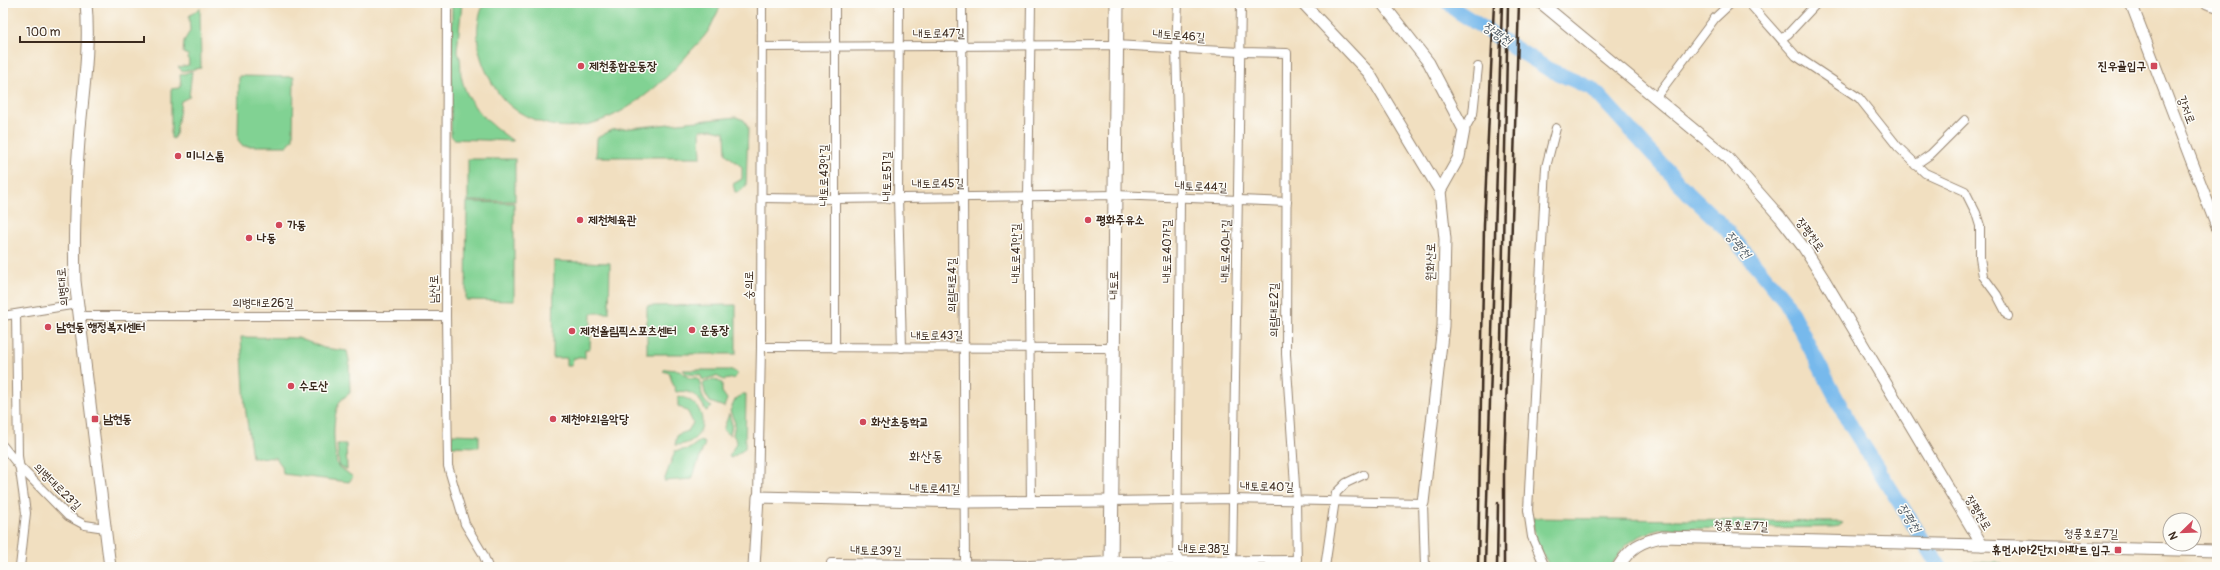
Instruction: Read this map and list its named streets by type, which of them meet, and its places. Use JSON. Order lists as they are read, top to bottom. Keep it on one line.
{"streets":{"main road":["내토로"],"street":["내토로47길","내토로46길","강저로","내토로43안길","내토로51길","내토로45길","내토로44길","장평천로","내토로40가길","내토로40나길","내토로41안길","원화산로","숭의로","의림대로4길","의병대로","남산로","의병대로26길","의림대로2길","내토로43길","의병대로23길","내토로40길","내토로41길","청풍호로7길","내토로38길","내토로39길"]},"crossings":[["내토로47길","내토로46길"],["내토로47길","내토로43안길"],["내토로47길","내토로51길"],["내토로47길","내토로41안길"],["내토로47길","숭의로"],["내토로47길","의림대로4길"],["내토로47길","내토로"],["내토로46길","내토로40가길"],["내토로46길","내토로40나길"],["내토로46길","내토로"],["내토로46길","의림대로2길"],["내토로43안길","내토로45길"],["내토로43안길","내토로43길"],["내토로51길","내토로45길"],["내토로51길","내토로43길"],["내토로45길","내토로44길"],["내토로45길","내토로41안길"],["내토로45길","숭의로"],["내토로45길","의림대로4길"],["내토로45길","내토로"],["내토로44길","내토로40가길"],["내토로44길","내토로40나길"],["내토로44길","내토로"],["내토로44길","의림대로2길"],["장평천로","청풍호로7길"],["내토로40가길","내토로40길"],["내토로40가길","내토로38길"],["내토로40나길","내토로40길"],["내토로40나길","내토로38길"],["내토로41안길","내토로43길"],["내토로41안길","내토로41길"],["원화산로","내토로40길"],["숭의로","내토로43길"],["숭의로","내토로41길"],["의림대로4길","내토로43길"],["의림대로4길","내토로41길"],["의림대로4길","내토로39길"],["내토로","내토로43길"],["내토로","내토로40길"],["내토로","내토로41길"],["내토로","내토로38길"],["내토로","내토로39길"],["의병대로","의병대로26길"],["의병대로","의병대로23길"],["남산로","의병대로26길"],["의림대로2길","내토로40길"],["의림대로2길","내토로38길"],["내토로40길","내토로41길"],["내토로38길","내토로39길"]],"districts":["화산동"],"water":["장평천"],"places":{"other":["제천종합운동장","미니스톱","제천체육관","평화주유소","가동","나동","남현동 행정복지센터","운동장","제천올림픽스포츠센터","수도산","제천야외음악당","화산초등학교"],"transit":["진우골입구","남현동","휴먼시아2단지 아파트 입구"]},"scale_bar":"100 m","north":"bottom left"}
